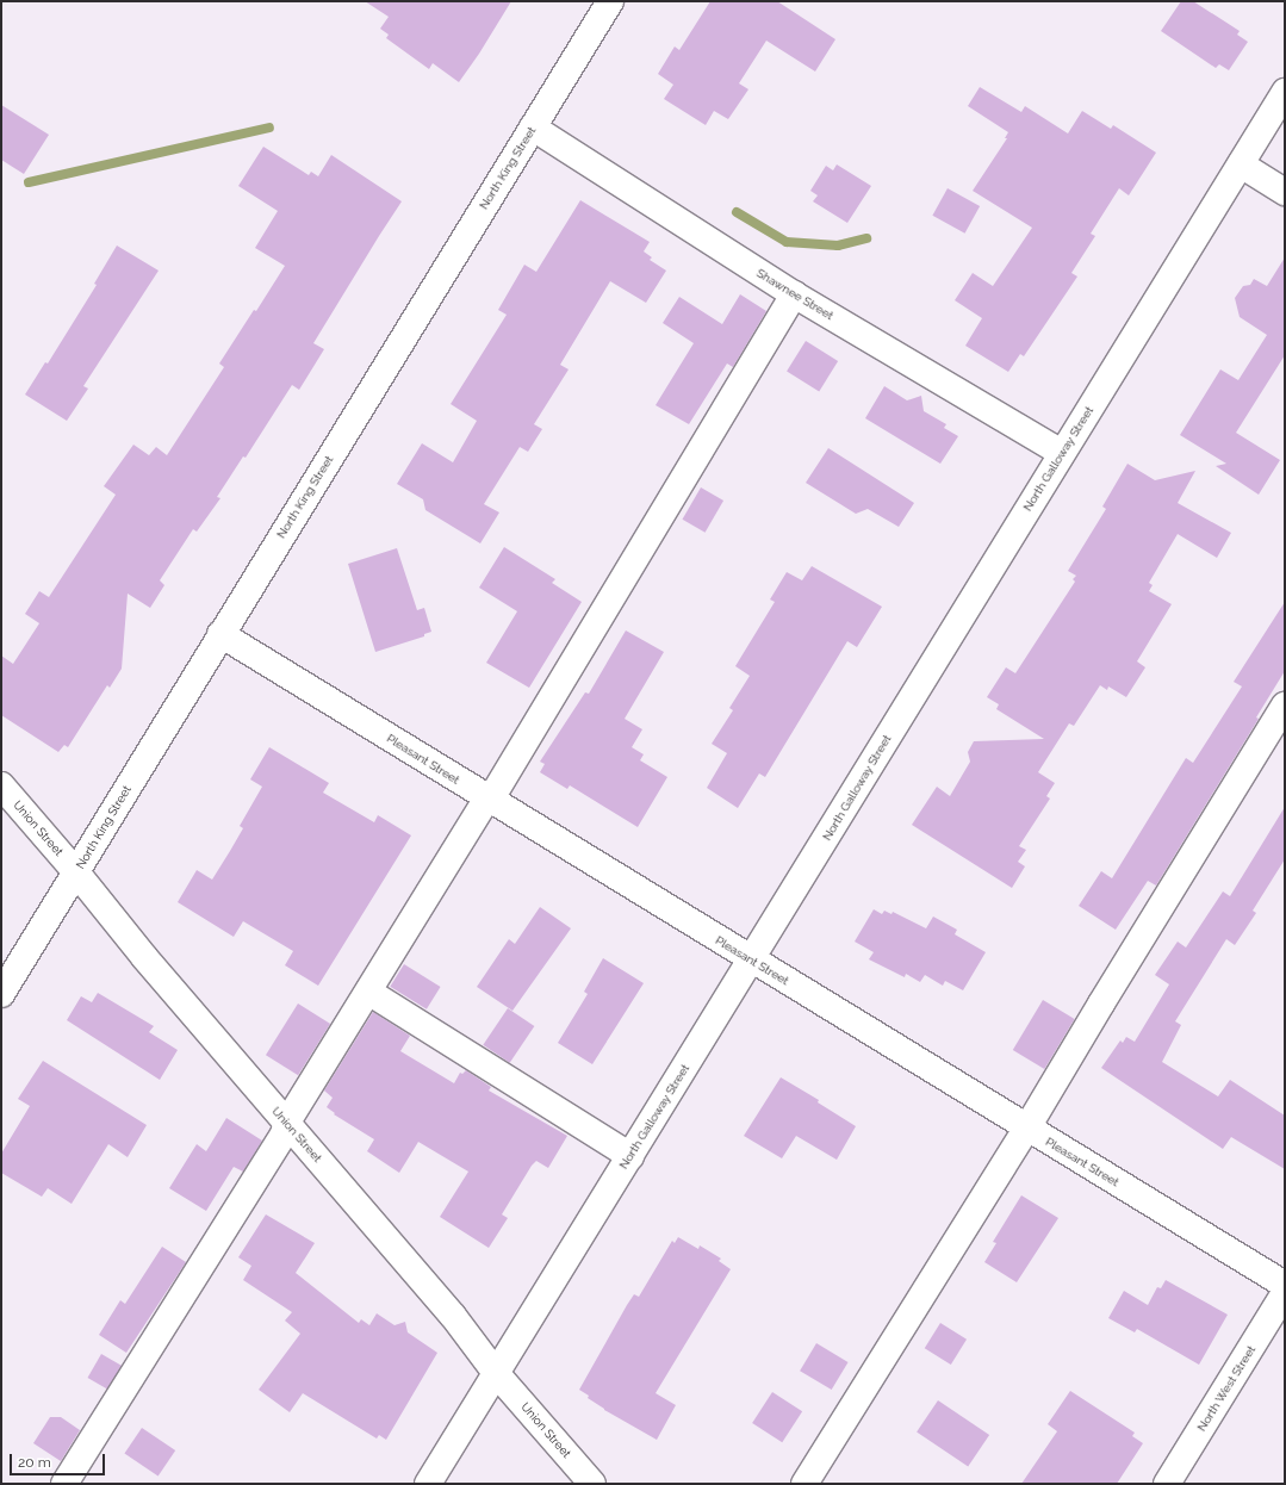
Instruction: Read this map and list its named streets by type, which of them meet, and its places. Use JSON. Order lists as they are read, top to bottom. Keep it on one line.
{"streets":{"street":["North King Street","Shawnee Street","North Galloway Street","Pleasant Street","Union Street","North West Street"]},"crossings":[["North King Street","Shawnee Street"],["North King Street","Pleasant Street"],["North King Street","Union Street"],["Shawnee Street","North Galloway Street"],["North Galloway Street","Pleasant Street"],["North Galloway Street","Union Street"]],"scale_bar":"20 m"}
